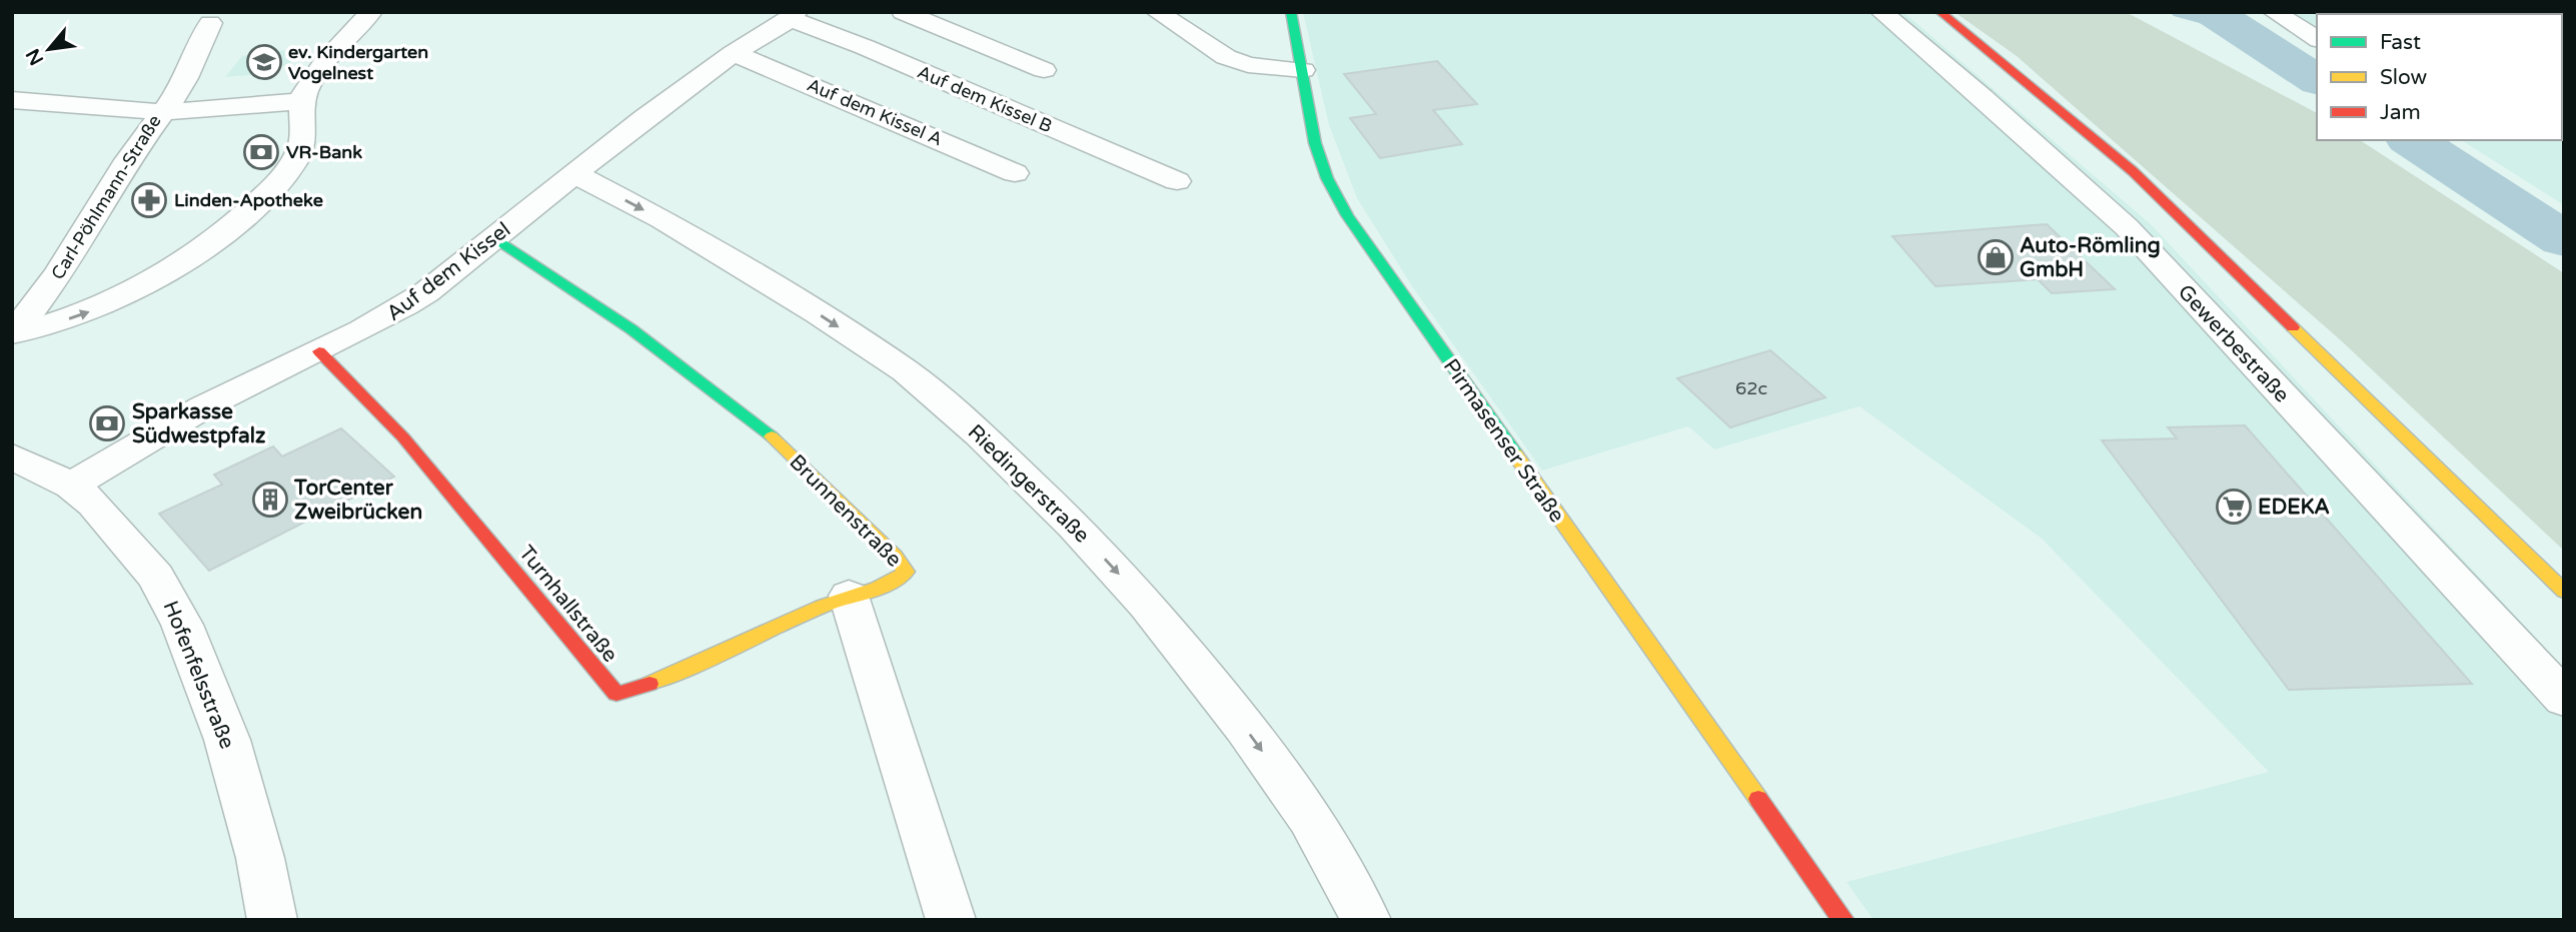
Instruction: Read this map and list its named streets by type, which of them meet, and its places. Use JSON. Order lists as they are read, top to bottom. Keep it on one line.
{"streets":{"main road":["Pirmasenser Straße","Brunnenstraße","Turnhallstraße"],"street":["Auf dem Kissel B","Auf dem Kissel A","Carl-Pöhlmann-Straße","Auf dem Kissel","Gewerbestraße","Riedingerstraße","Hofenfelsstraße"]},"crossings":[["Auf dem Kissel B","Auf dem Kissel"],["Auf dem Kissel A","Auf dem Kissel"],["Auf dem Kissel","Riedingerstraße"],["Auf dem Kissel","Brunnenstraße"],["Auf dem Kissel","Turnhallstraße"],["Auf dem Kissel","Hofenfelsstraße"],["Brunnenstraße","Turnhallstraße"]],"one_way":["Riedingerstraße"],"places":{"school or university":["ev. Kindergarten Vogelnest"],"bank":["VR-Bank","Sparkasse Südwestpfalz"],"pharmacy":["Linden-Apotheke"],"shop":["Auto-Römling GmbH"],"building":["TorCenter Zweibrücken"],"supermarket":["EDEKA"]},"house_numbers":["62c"],"legend":["Fast","Slow","Jam"],"north":"bottom left"}
